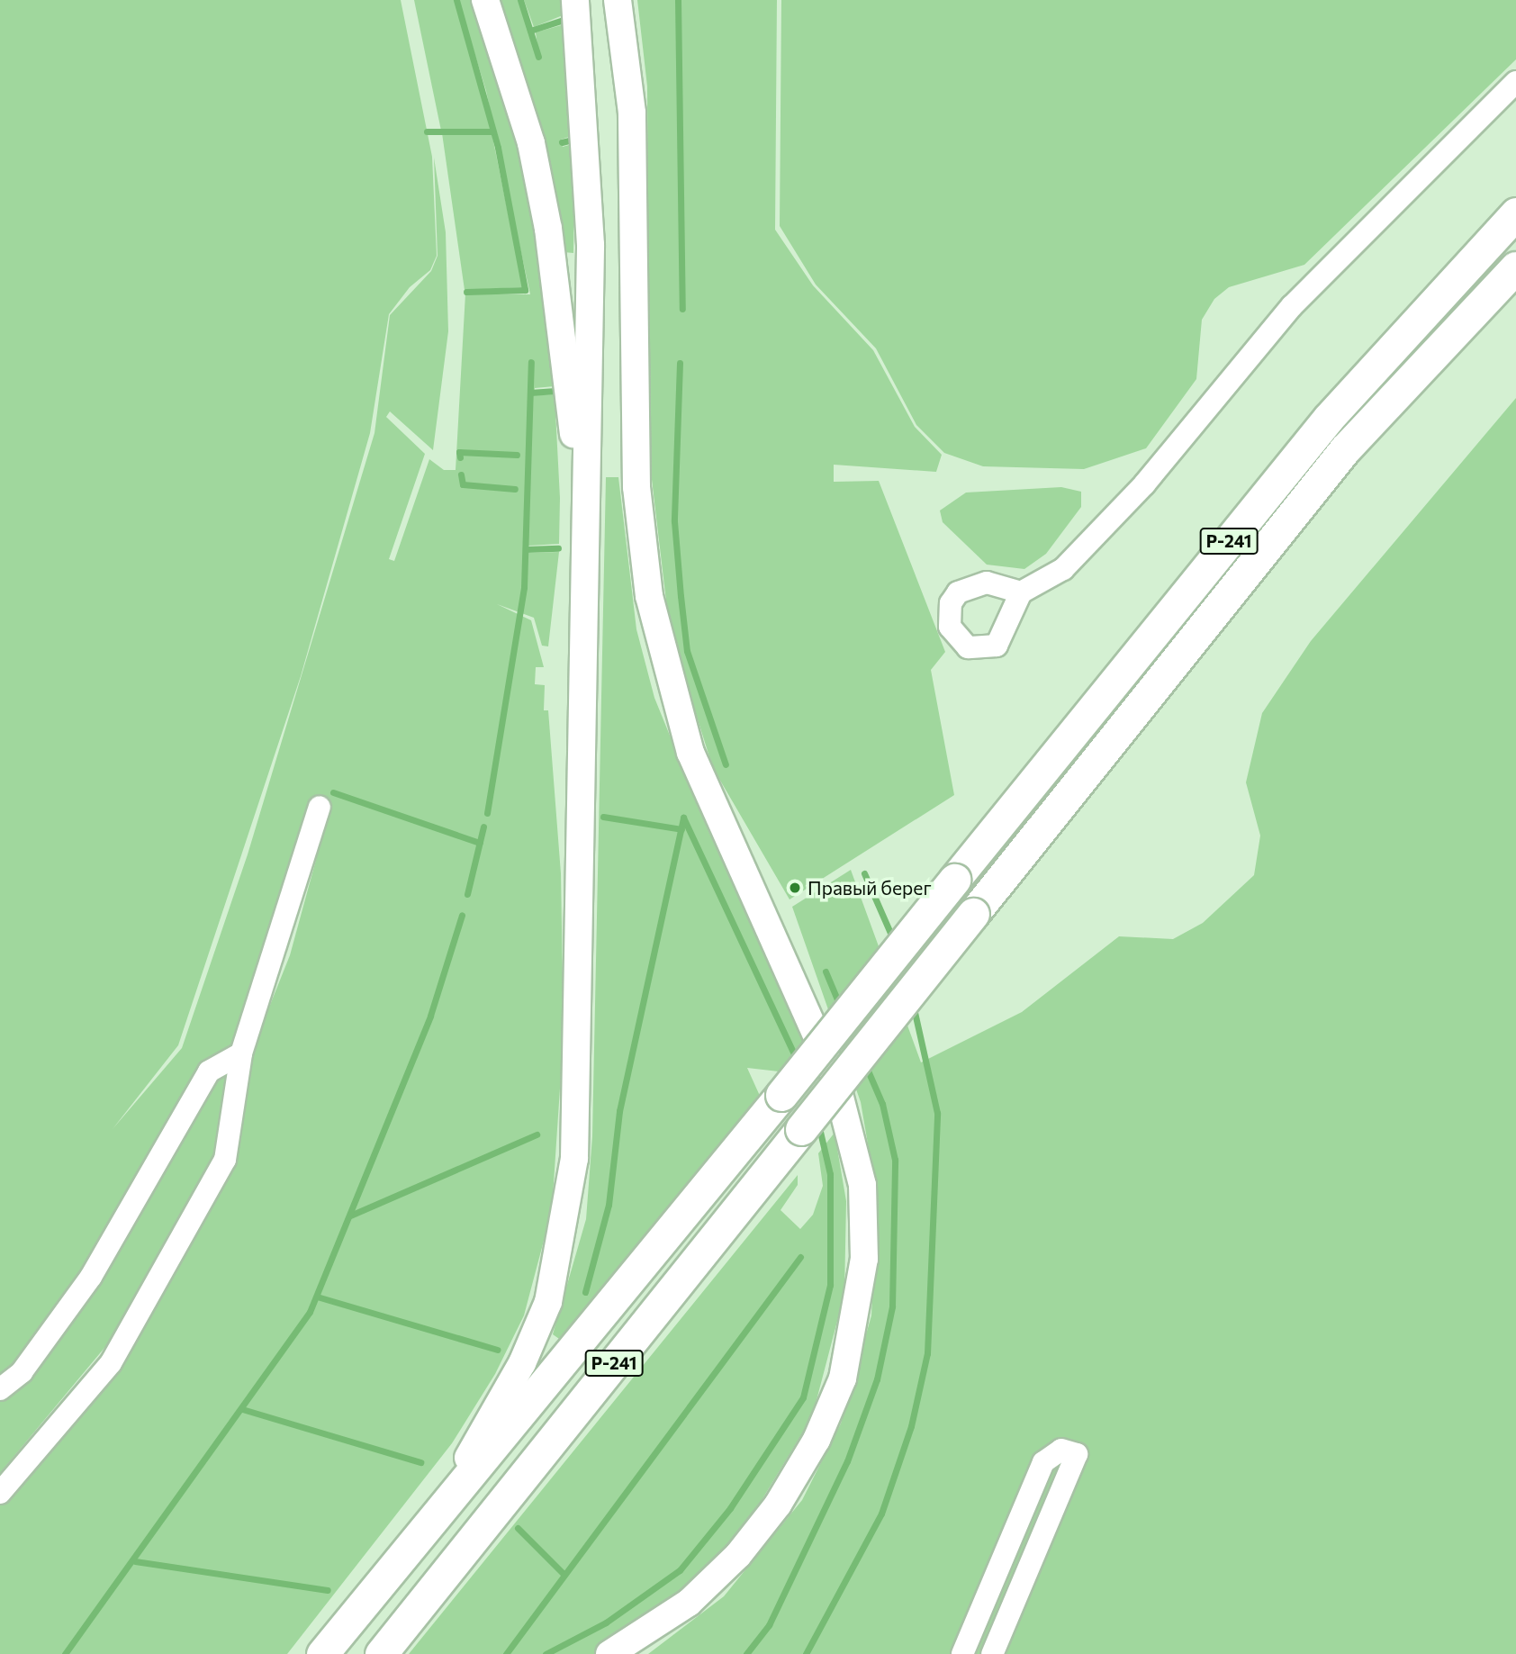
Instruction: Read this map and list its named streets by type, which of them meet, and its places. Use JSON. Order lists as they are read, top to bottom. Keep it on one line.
{"streets":{"highway":["Р-241"]},"places":["Правый берег"]}
